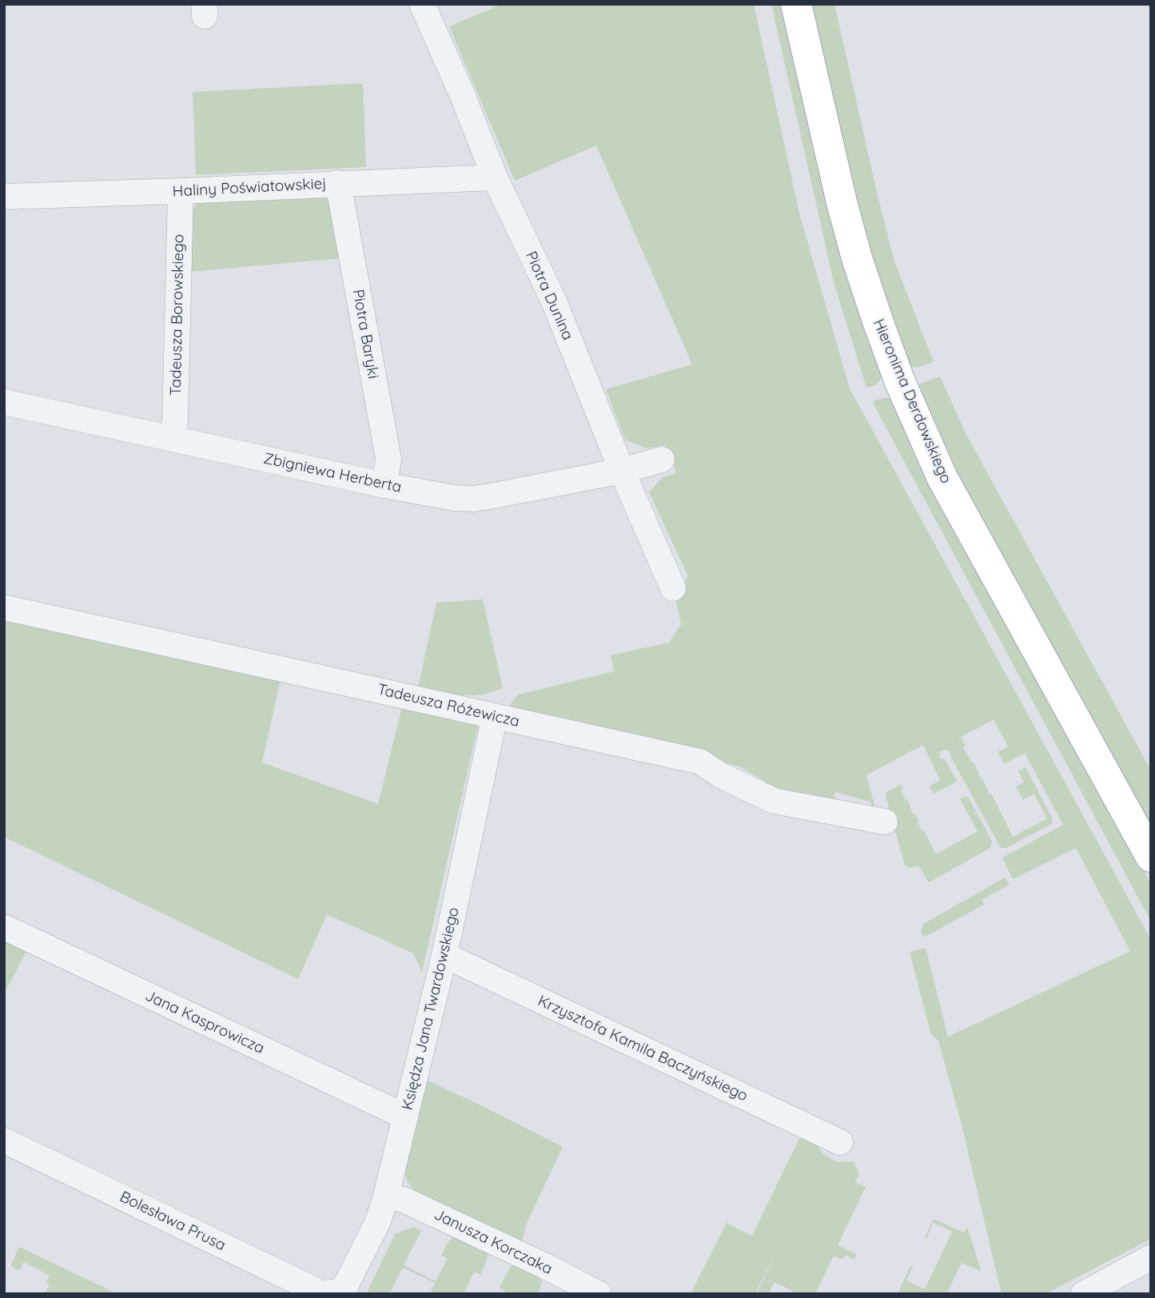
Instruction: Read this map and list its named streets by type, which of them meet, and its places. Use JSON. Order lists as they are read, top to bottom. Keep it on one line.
{"streets":{"main road":["Hieronima Derdowskiego"],"street":["Haliny Poświatowskiej","Piotra Dunina","Tadeusza Borowskiego","Piotra Baryki","Zbigniewa Herberta","Tadeusza Różewicza","Księdza Jana Twardowskiego","Jana Kasprowicza","Krzysztofa Kamila Baczyńskiego","Bolesława Prusa","Janusza Korczaka"]},"crossings":[["Haliny Poświatowskiej","Piotra Dunina"],["Haliny Poświatowskiej","Tadeusza Borowskiego"],["Haliny Poświatowskiej","Piotra Baryki"],["Piotra Dunina","Zbigniewa Herberta"],["Tadeusza Borowskiego","Zbigniewa Herberta"],["Piotra Baryki","Zbigniewa Herberta"],["Tadeusza Różewicza","Księdza Jana Twardowskiego"],["Księdza Jana Twardowskiego","Jana Kasprowicza"],["Księdza Jana Twardowskiego","Krzysztofa Kamila Baczyńskiego"],["Księdza Jana Twardowskiego","Bolesława Prusa"],["Księdza Jana Twardowskiego","Janusza Korczaka"]]}
